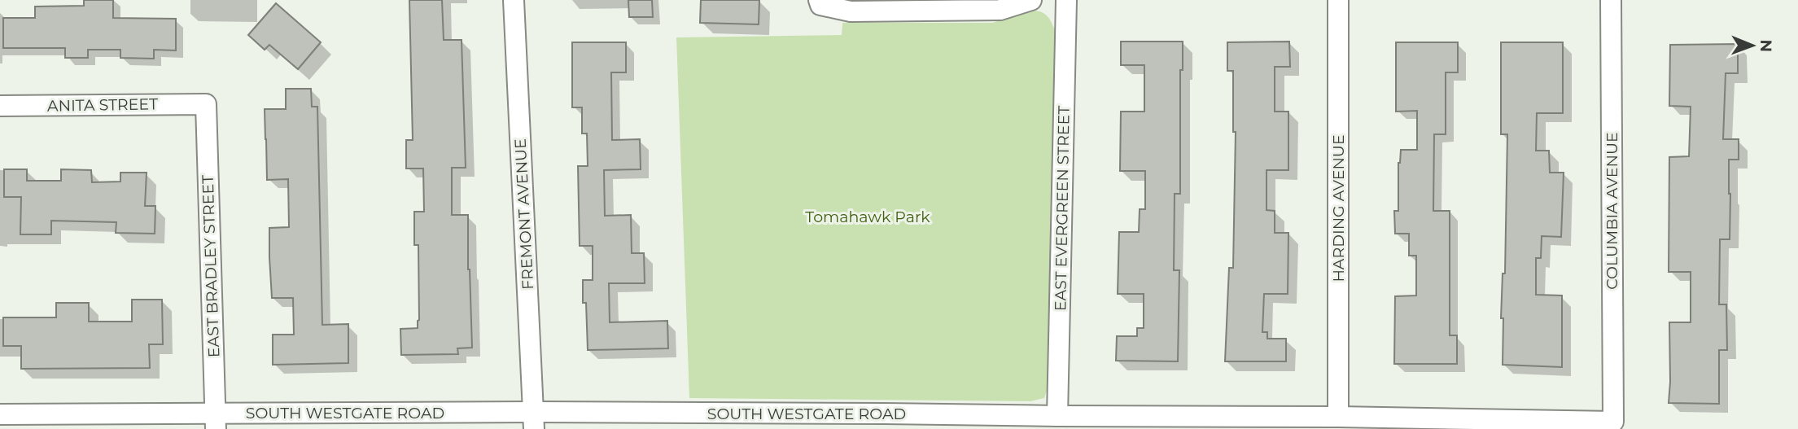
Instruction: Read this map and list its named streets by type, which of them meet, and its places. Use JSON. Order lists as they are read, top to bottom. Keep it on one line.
{"streets":{"street":["ANITA STREET","EAST EVERGREEN STREET","HARDING AVENUE","COLUMBIA AVENUE","FREMONT AVENUE","EAST BRADLEY STREET","SOUTH WESTGATE ROAD"]},"crossings":[["ANITA STREET","EAST BRADLEY STREET"],["EAST EVERGREEN STREET","SOUTH WESTGATE ROAD"],["HARDING AVENUE","SOUTH WESTGATE ROAD"],["COLUMBIA AVENUE","SOUTH WESTGATE ROAD"],["FREMONT AVENUE","SOUTH WESTGATE ROAD"],["EAST BRADLEY STREET","SOUTH WESTGATE ROAD"]],"parks":["Tomahawk Park"],"north":"right"}
